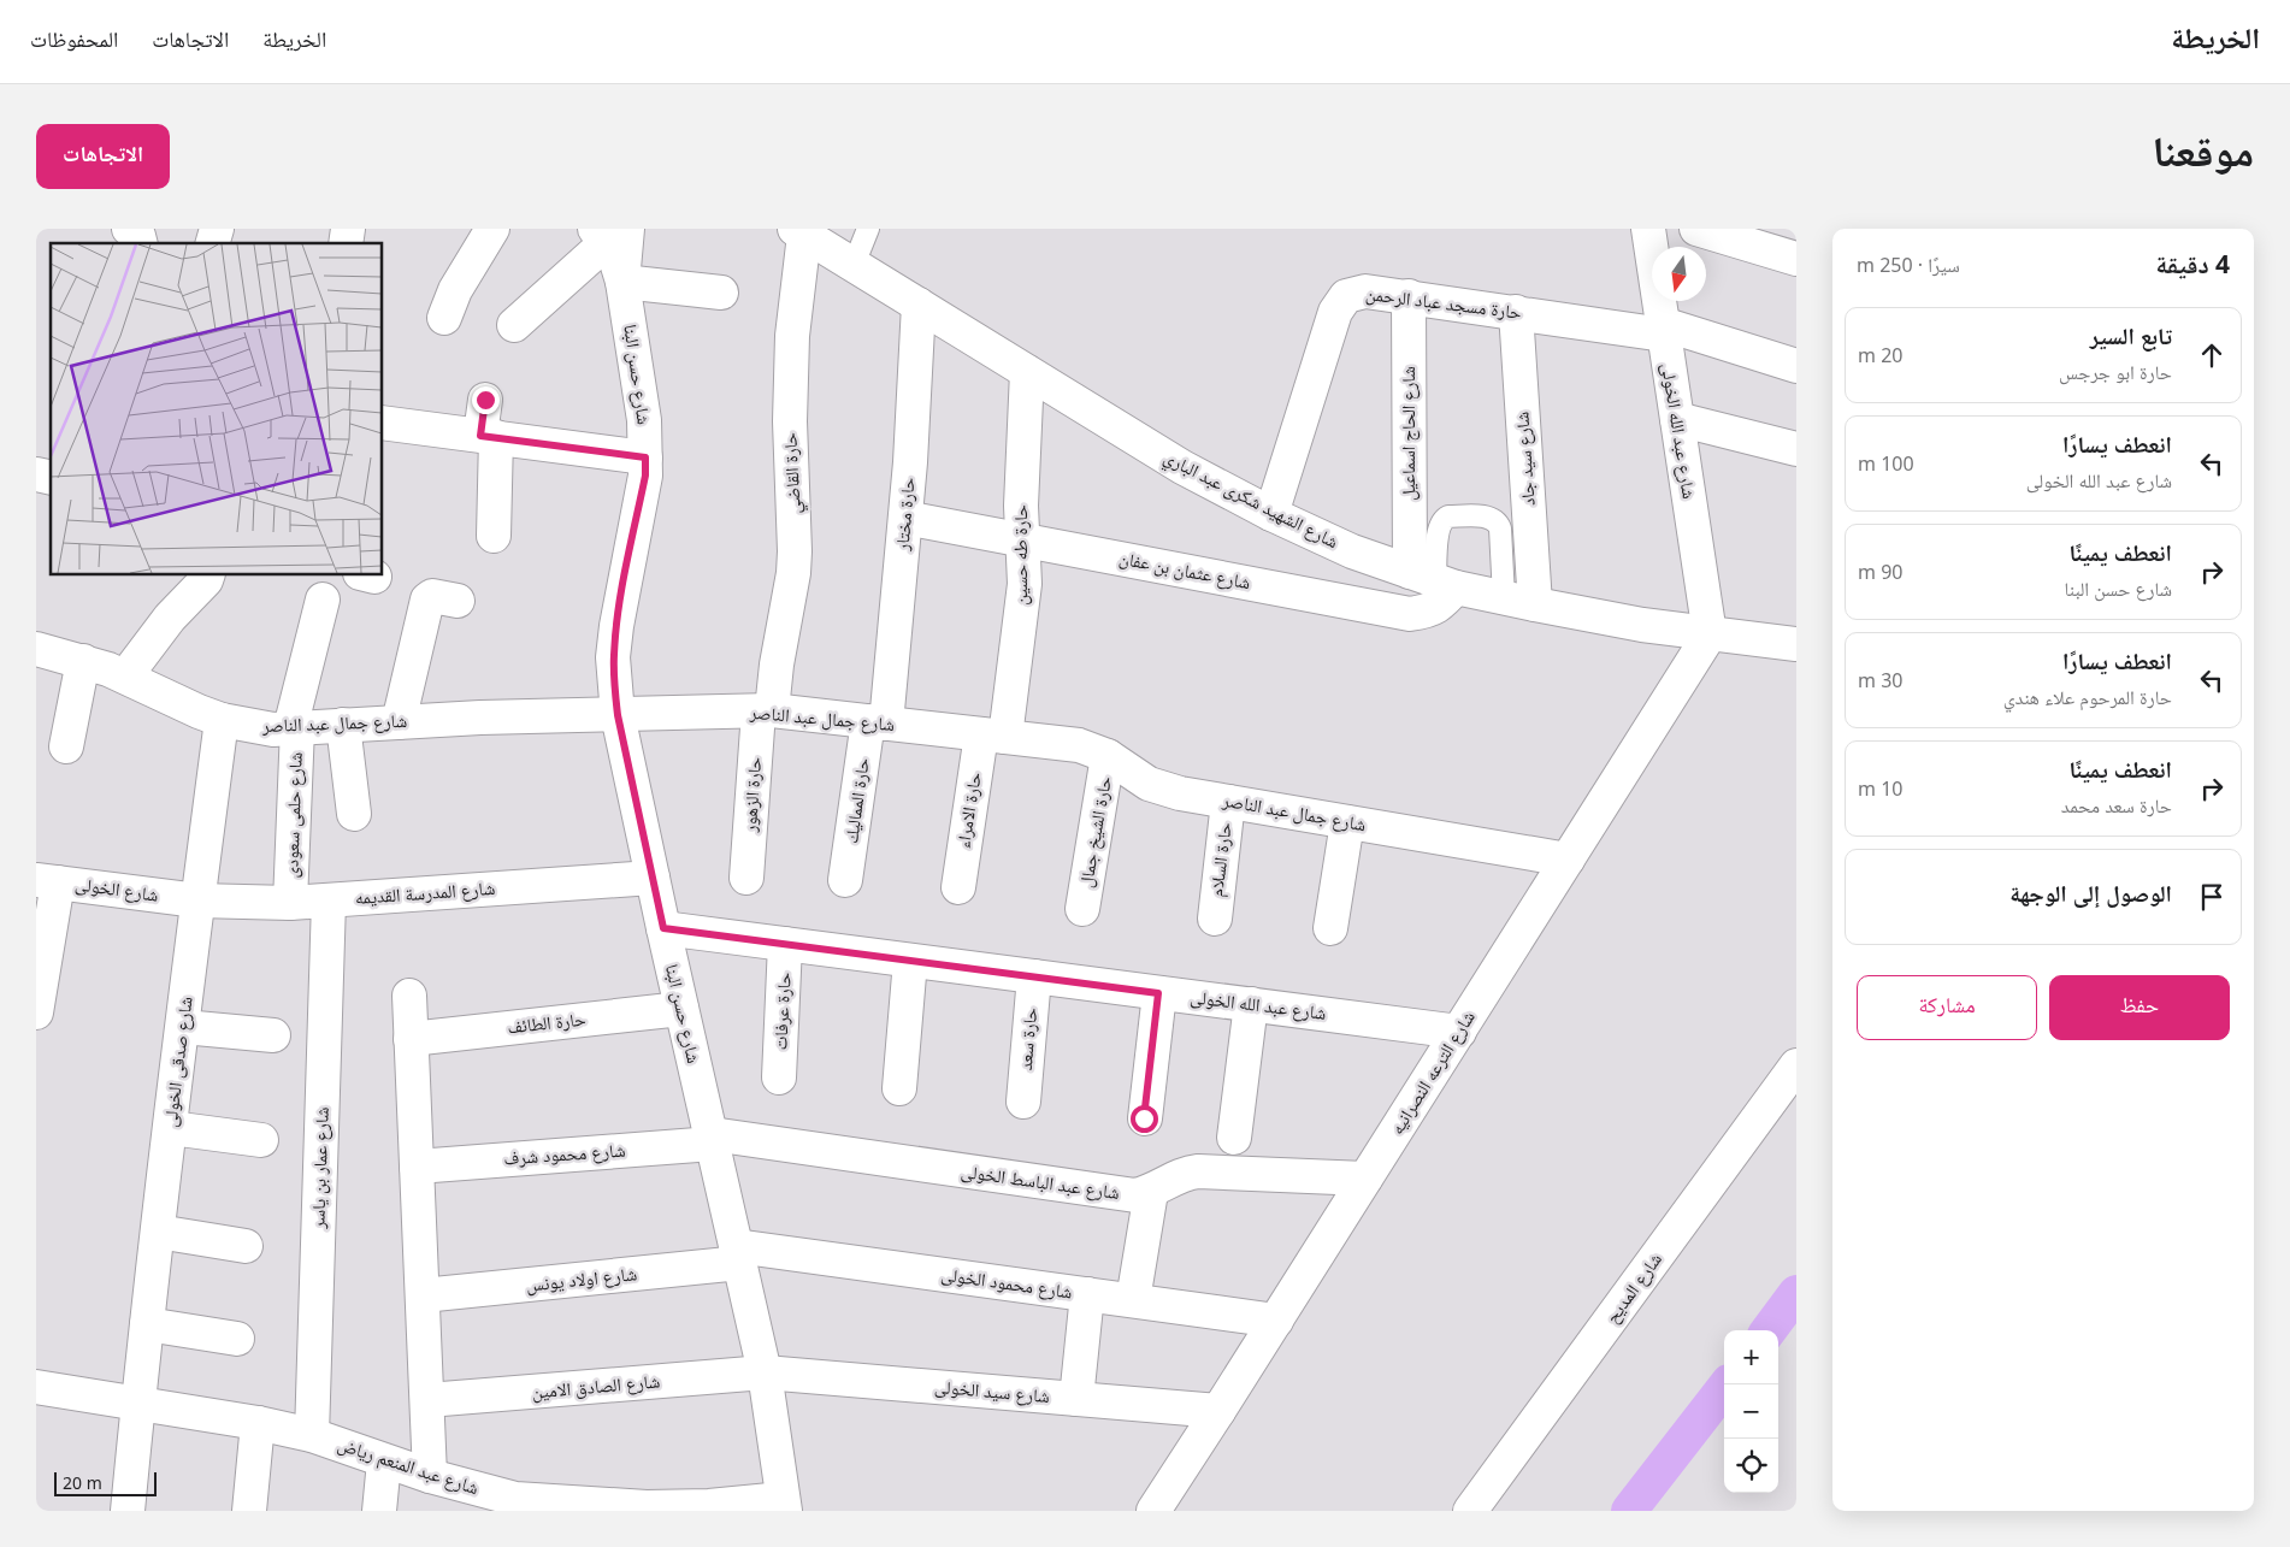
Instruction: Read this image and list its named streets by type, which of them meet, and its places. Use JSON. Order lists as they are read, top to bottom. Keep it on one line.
{"streets":{"street":["حارة مسجد عباد الرحمن","شارع حسن البنا","شارع عبد الله الخولى","شارع الحاج اسماعيل","شارع سيد جاد","حارة القاضي","شارع الشهيد شكرى عبد الباري","حارة مختار","حارة طه حسين","شارع عثمان بن عفان","شارع جمال عبد الناصر","حارة الزهور","حارة المماليك","حارة الامراء","شارع حلمى سعودى","حارة الشيخ جمال","حارة السلام","شارع الخولى","شارع المدرسة القديمه","حارة عرفات","حارة الطائف","حارة سعد","شارع صدقى الخولى","شارع الترعه النصرانيه","شارع محمود شرف","شارع عمار بن ياسر","شارع عبد الباسط الخولى","شارع اولاد يونس","شارع محمود الخولى","شارع المديح","شارع الصادق الامين","شارع سيد الخولى","شارع عبد المنعم رياض"]},"crossings":[["حارة مسجد عباد الرحمن","شارع عبد الله الخولى"],["حارة مسجد عباد الرحمن","شارع الحاج اسماعيل"],["حارة مسجد عباد الرحمن","شارع سيد جاد"],["حارة مسجد عباد الرحمن","شارع الشهيد شكرى عبد الباري"],["شارع حسن البنا","شارع عبد الله الخولى"],["شارع حسن البنا","شارع جمال عبد الناصر"],["شارع حسن البنا","شارع المدرسة القديمه"],["شارع حسن البنا","حارة الطائف"],["شارع حسن البنا","شارع محمود شرف"],["شارع حسن البنا","شارع عبد الباسط الخولى"],["شارع حسن البنا","شارع اولاد يونس"],["شارع حسن البنا","شارع محمود الخولى"],["شارع حسن البنا","شارع الصادق الامين"],["شارع حسن البنا","شارع سيد الخولى"],["شارع حسن البنا","شارع عبد المنعم رياض"],["شارع عبد الله الخولى","شارع الشهيد شكرى عبد الباري"],["شارع عبد الله الخولى","حارة عرفات"],["شارع عبد الله الخولى","حارة سعد"],["شارع عبد الله الخولى","شارع الترعه النصرانيه"],["شارع الحاج اسماعيل","شارع الشهيد شكرى عبد الباري"],["شارع الحاج اسماعيل","شارع عثمان بن عفان"],["شارع سيد جاد","شارع الشهيد شكرى عبد الباري"],["حارة القاضي","شارع الشهيد شكرى عبد الباري"],["حارة القاضي","شارع جمال عبد الناصر"],["حارة القاضي","حارة الزهور"],["شارع الشهيد شكرى عبد الباري","حارة مختار"],["شارع الشهيد شكرى عبد الباري","حارة طه حسين"],["شارع الشهيد شكرى عبد الباري","شارع عثمان بن عفان"],["شارع الشهيد شكرى عبد الباري","شارع الترعه النصرانيه"],["حارة مختار","شارع عثمان بن عفان"],["حارة مختار","شارع جمال عبد الناصر"],["حارة مختار","حارة المماليك"],["حارة طه حسين","شارع عثمان بن عفان"],["حارة طه حسين","شارع جمال عبد الناصر"],["حارة طه حسين","حارة الامراء"],["شارع جمال عبد الناصر","حارة الزهور"],["شارع جمال عبد الناصر","حارة المماليك"],["شارع جمال عبد الناصر","حارة الامراء"],["شارع جمال عبد الناصر","شارع حلمى سعودى"],["شارع جمال عبد الناصر","حارة الشيخ جمال"],["شارع جمال عبد الناصر","حارة السلام"],["شارع جمال عبد الناصر","شارع صدقى الخولى"],["شارع جمال عبد الناصر","شارع الترعه النصرانيه"],["شارع حلمى سعودى","شارع المدرسة القديمه"],["شارع الخولى","شارع المدرسة القديمه"],["شارع الخولى","شارع صدقى الخولى"],["شارع المدرسة القديمه","شارع صدقى الخولى"],["شارع المدرسة القديمه","شارع عمار بن ياسر"],["شارع صدقى الخولى","شارع عبد المنعم رياض"],["شارع الترعه النصرانيه","شارع عبد الباسط الخولى"],["شارع الترعه النصرانيه","شارع محمود الخولى"],["شارع الترعه النصرانيه","شارع سيد الخولى"],["شارع محمود شرف","شارع عبد الباسط الخولى"],["شارع عمار بن ياسر","شارع عبد المنعم رياض"],["شارع اولاد يونس","شارع محمود الخولى"],["شارع الصادق الامين","شارع سيد الخولى"]],"scale_bar":"20 m","north":"bottom","page":{"header":"الخريطة","nav":["الخريطة","الاتجاهات","المحفوظات"],"title":"موقعنا","buttons":["الاتجاهات",["حفظ","مشاركة"]],"heading":["4 دقيقة","سيرًا · 250 m"],"list":[["تابع السير","حارة ابو جرجس","20 m"],["انعطف يسارًا","شارع عبد الله الخولى","100 m"],["انعطف يمينًا","شارع حسن البنا","90 m"],["انعطف يسارًا","حارة المرحوم علاء هندي","30 m"],["انعطف يمينًا","حارة سعد محمد","10 m"],"الوصول إلى الوجهة"],"map_buttons":["+","−"],"scale":"20 m"}}
